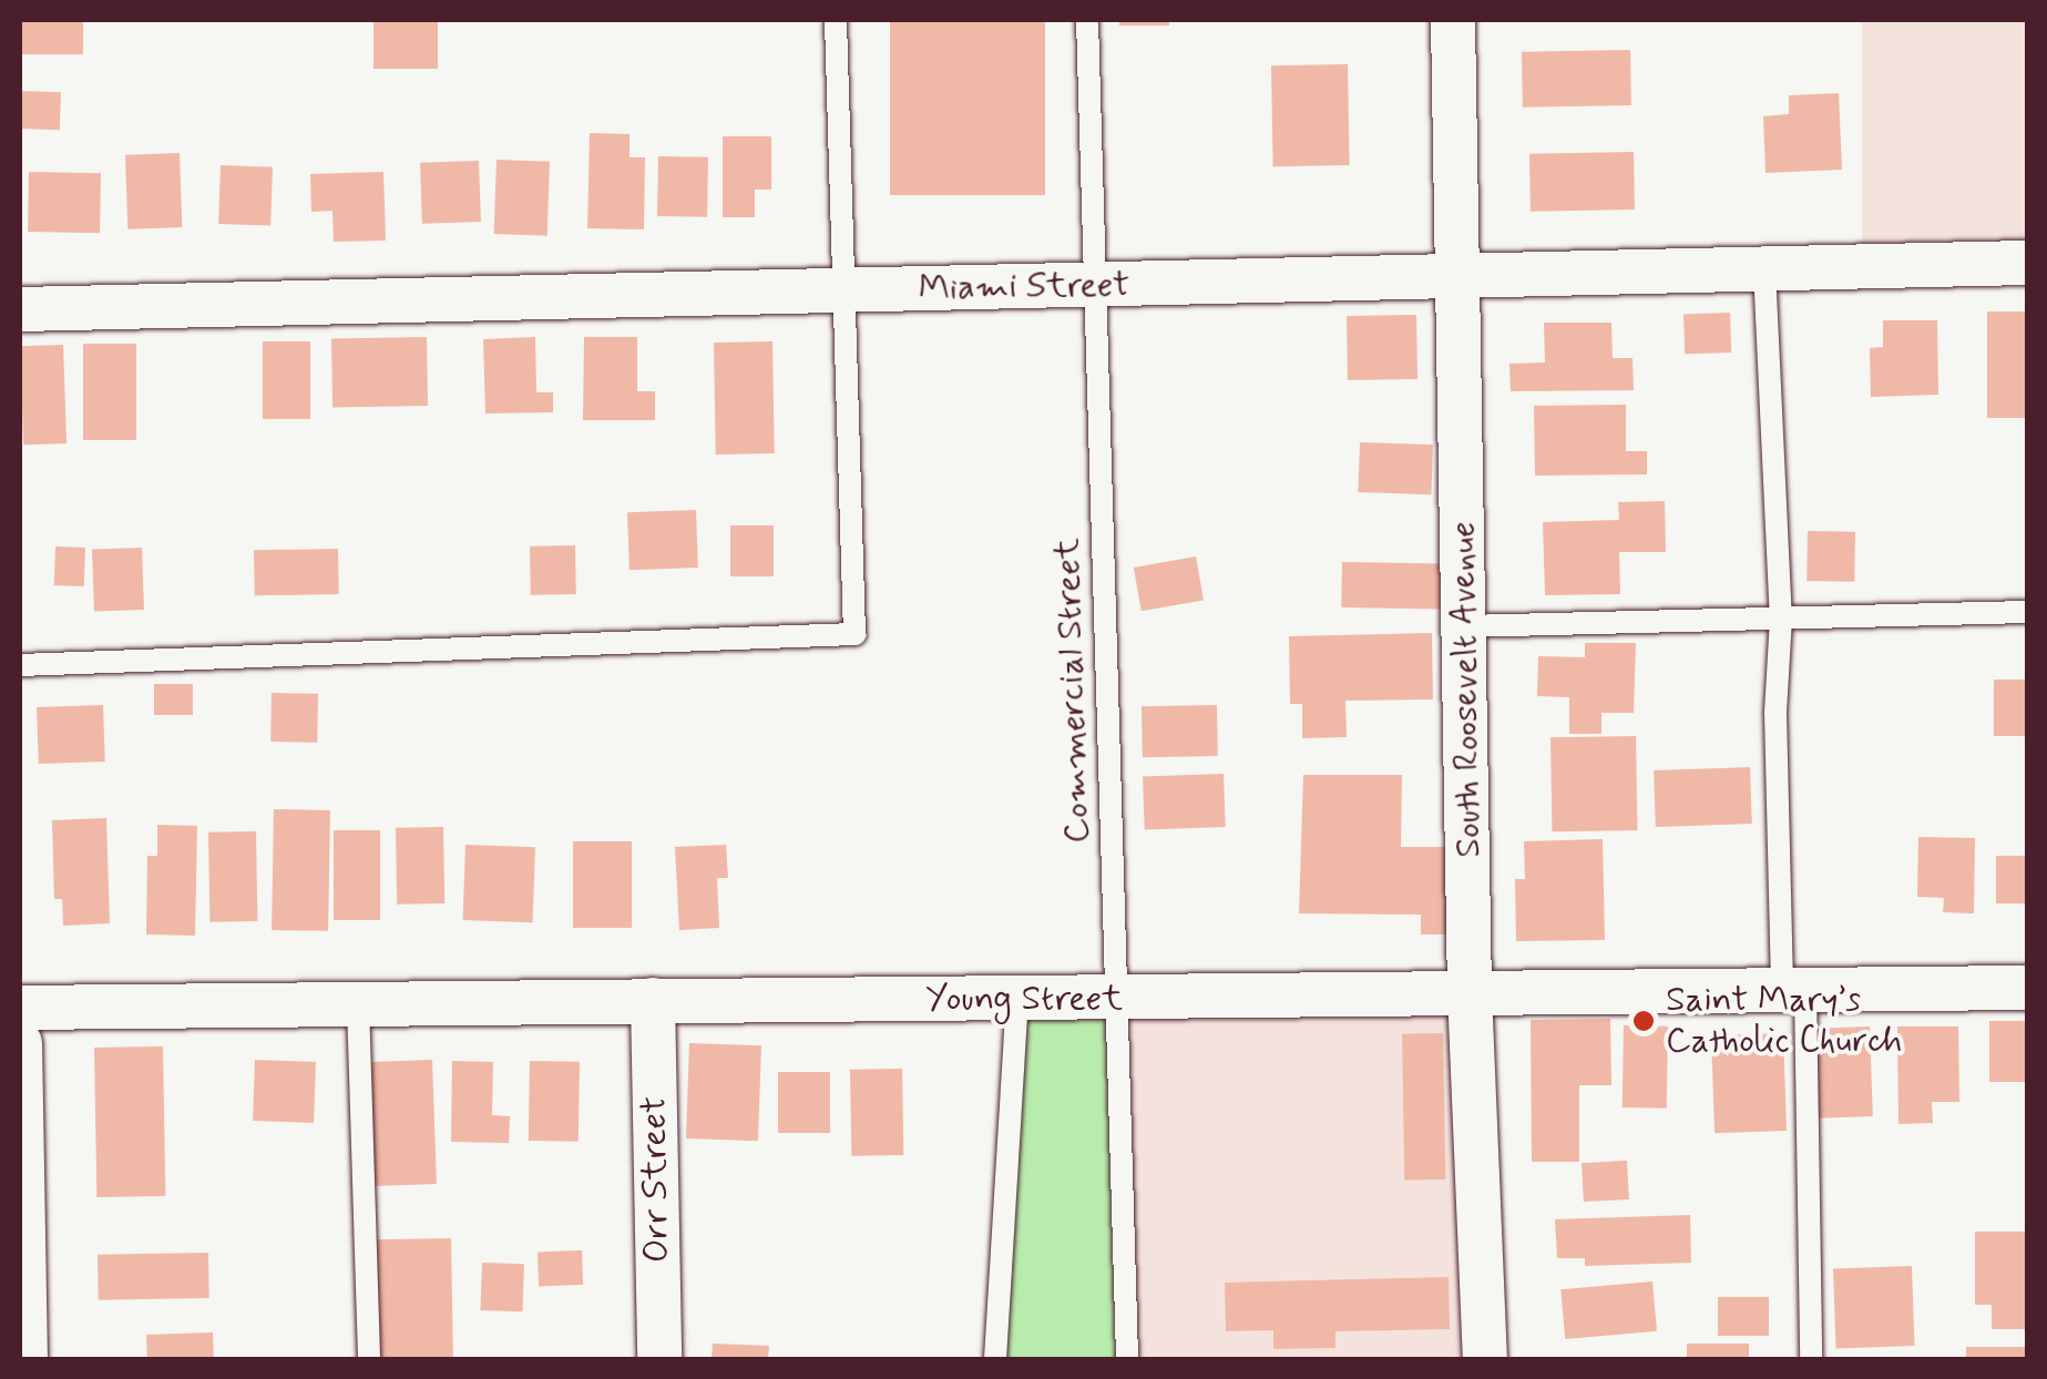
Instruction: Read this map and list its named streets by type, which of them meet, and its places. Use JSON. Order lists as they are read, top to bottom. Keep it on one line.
{"streets":{"street":["Miami Street","South Roosevelt Avenue","Young Street","Orr Street"],"lane":["Commercial Street"]},"crossings":[["Miami Street","South Roosevelt Avenue"],["Miami Street","Commercial Street"],["South Roosevelt Avenue","Young Street"],["Commercial Street","Young Street"],["Young Street","Orr Street"]],"places":["Saint Mary’s Catholic Church"]}
